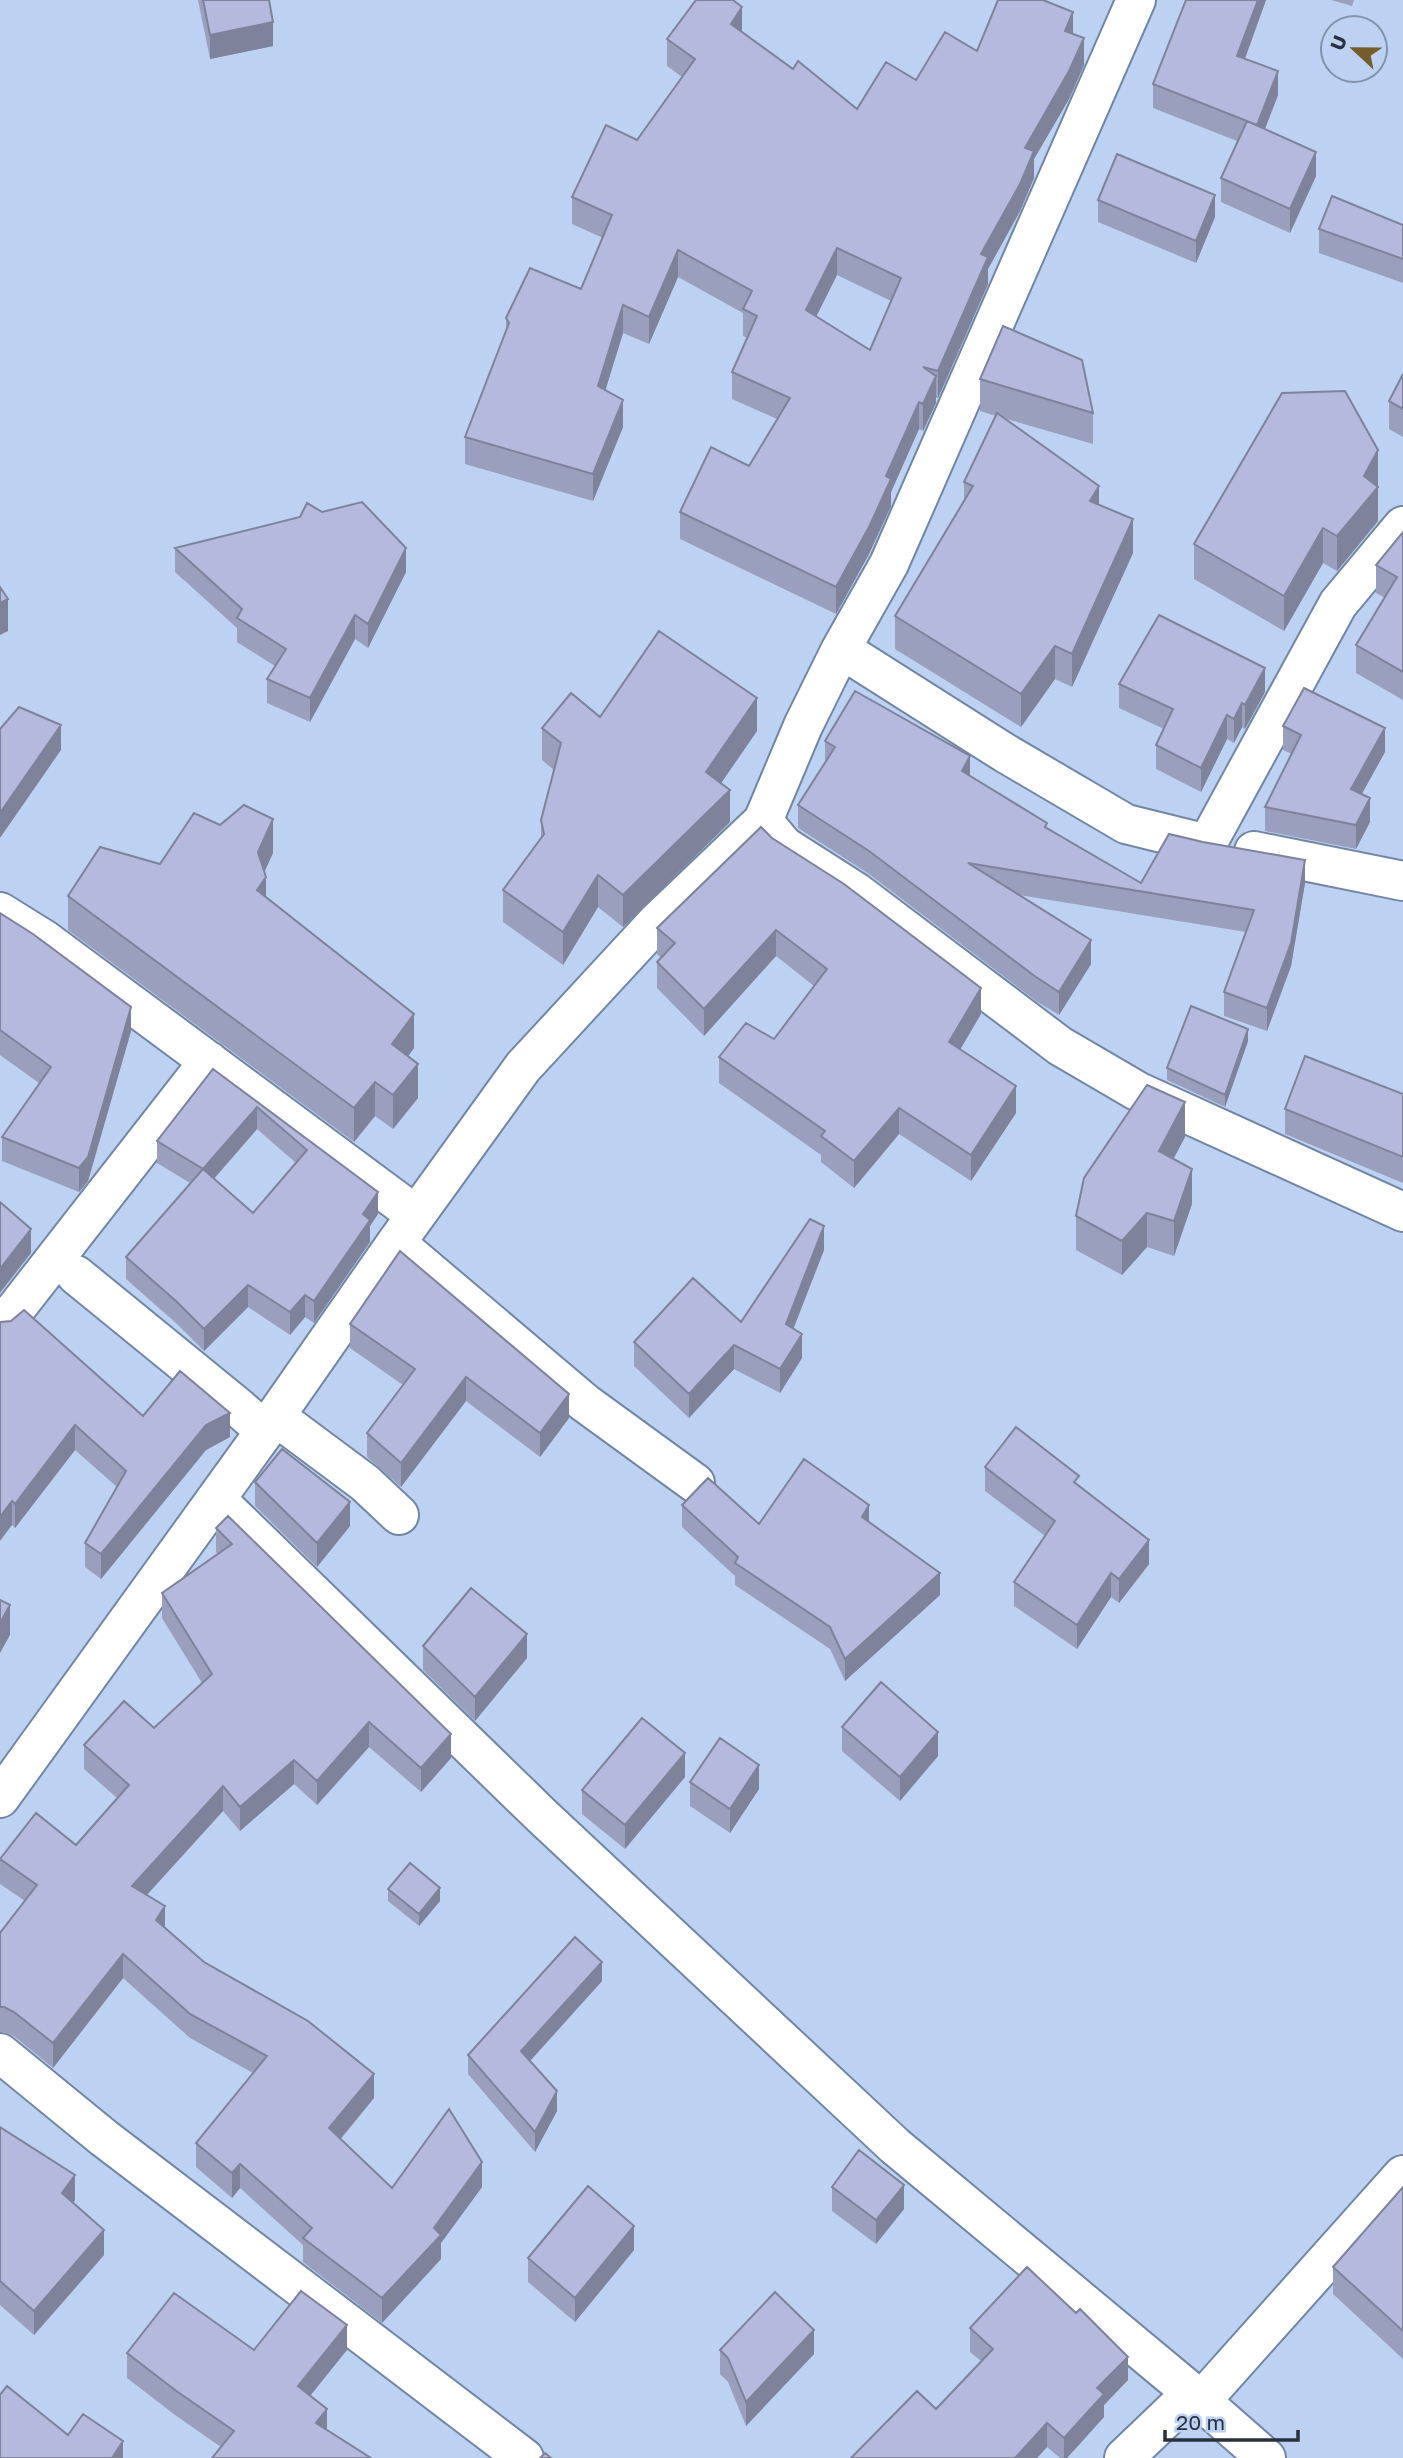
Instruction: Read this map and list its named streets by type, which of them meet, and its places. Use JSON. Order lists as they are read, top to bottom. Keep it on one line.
{"scale_bar":"20 m","north":"left"}
